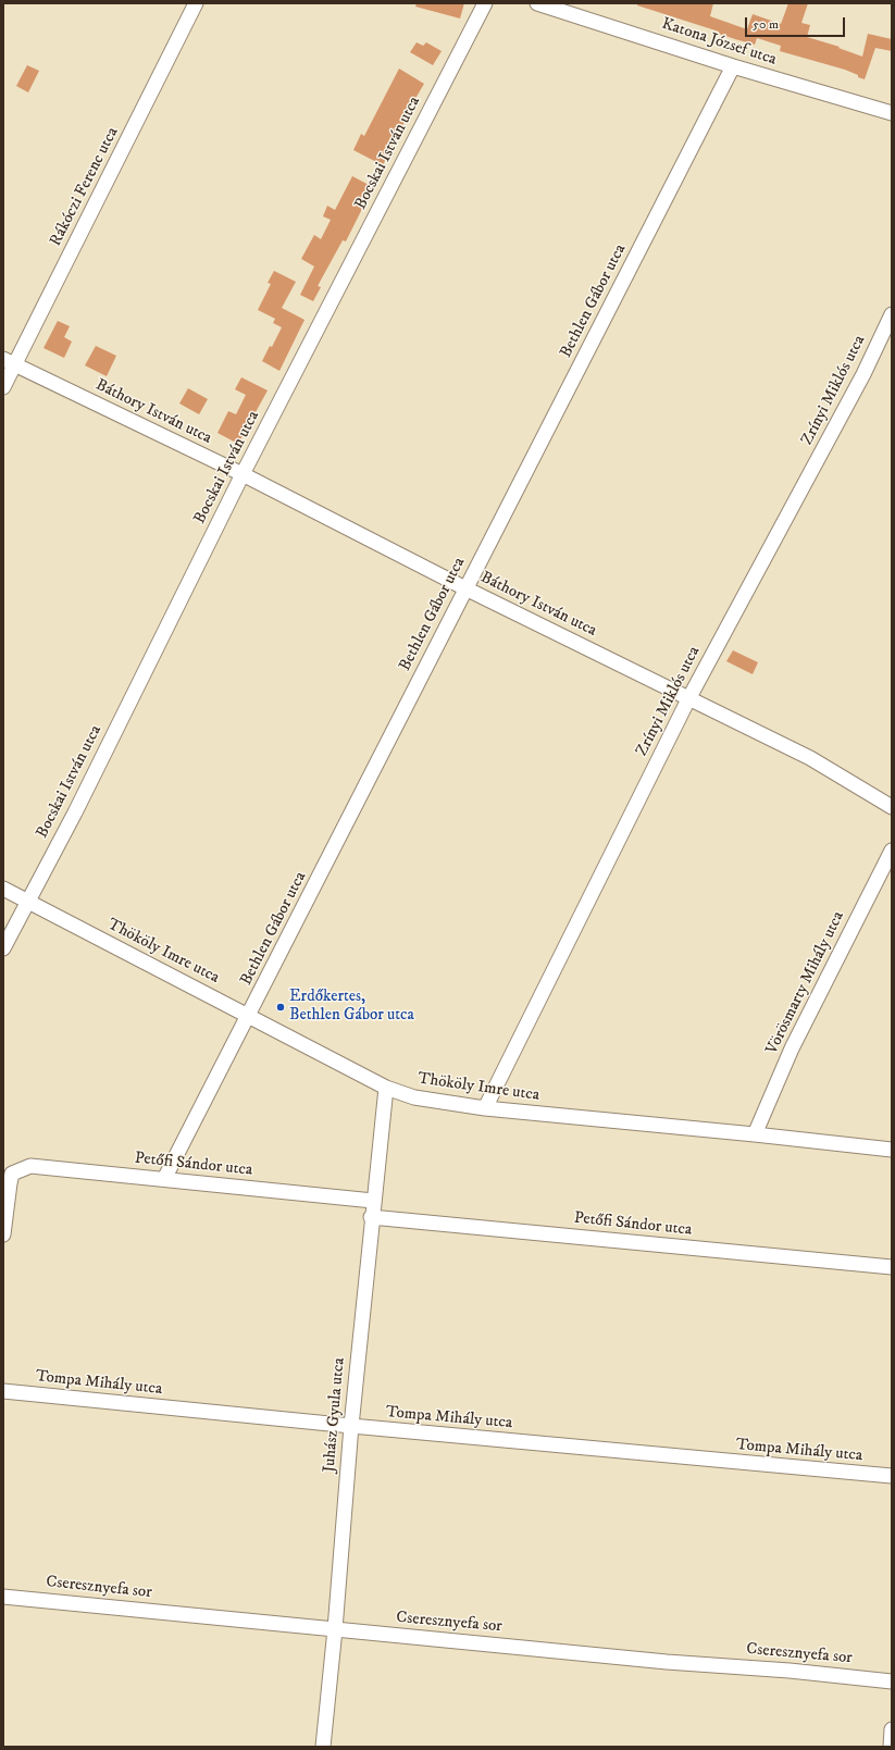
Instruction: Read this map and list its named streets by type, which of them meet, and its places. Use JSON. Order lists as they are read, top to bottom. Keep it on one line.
{"streets":{"street":["Katona József utca","Bocskai István utca","Rákóczi Ferenc utca","Bethlen Gábor utca","Zrínyi Miklós utca","Báthory István utca","Thököly Imre utca","Vörösmarty Mihály utca","Petőfi Sándor utca","Tompa Mihály utca","Juhász Gyula utca","Cseresznyefa sor"]},"crossings":[["Katona József utca","Bethlen Gábor utca"],["Bocskai István utca","Báthory István utca"],["Bocskai István utca","Thököly Imre utca"],["Rákóczi Ferenc utca","Báthory István utca"],["Bethlen Gábor utca","Báthory István utca"],["Bethlen Gábor utca","Thököly Imre utca"],["Bethlen Gábor utca","Petőfi Sándor utca"],["Zrínyi Miklós utca","Báthory István utca"],["Zrínyi Miklós utca","Thököly Imre utca"],["Thököly Imre utca","Vörösmarty Mihály utca"],["Thököly Imre utca","Juhász Gyula utca"],["Petőfi Sándor utca","Juhász Gyula utca"],["Tompa Mihály utca","Juhász Gyula utca"],["Juhász Gyula utca","Cseresznyefa sor"]],"places":["Erdőkertes, Bethlen Gábor utca"],"scale_bar":"50 m"}
